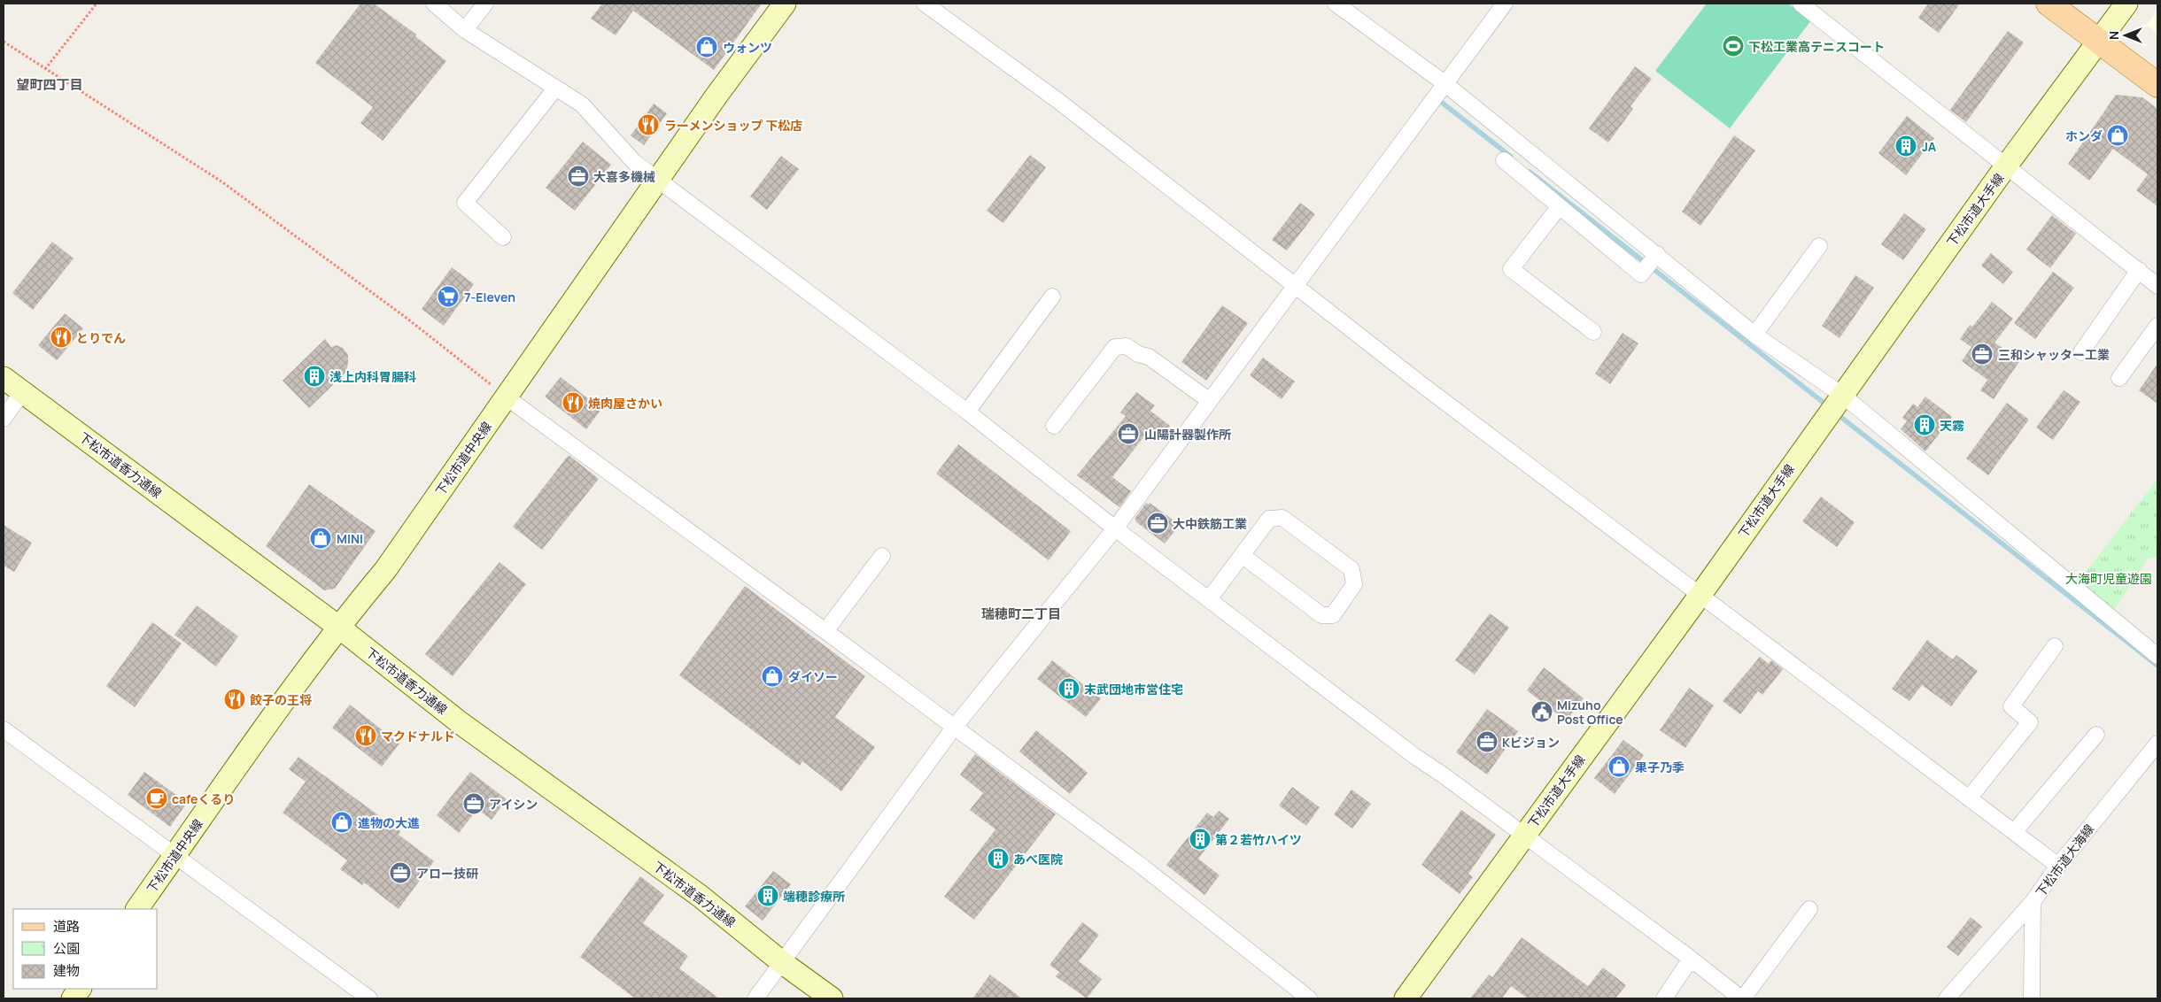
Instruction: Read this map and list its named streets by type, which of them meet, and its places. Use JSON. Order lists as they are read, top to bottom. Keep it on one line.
{"streets":{"street":["下松市道大手線","下松市道中央線","下松市道香力通線","下松市道大海線"]},"crossings":[["下松市道中央線","下松市道香力通線"]],"districts":["望町四丁目","瑞穂町二丁目"],"parks":["大海町児童遊園"],"places":{"sports":["下松工業高テニスコート"],"shop":["ウォンツ","ホンダ","MINI","ダイソー","果子乃季","進物の大進"],"restaurant":["ラーメンショップ 下松店","とりでん","焼肉屋さかい","餃子の王将","マクドナルド"],"building":["JA","浅上内科胃腸科","天霧","末武団地市営住宅","第２若竹ハイツ","あべ医院","端穂診療所"],"office":["大喜多機械","三和シャッター工業","山陽計器製作所","大中鉄筋工業","Kビジョン","アイシン","アロー技研"],"supermarket":["7-Eleven"],"public building":["Mizuho Post Office"],"cafe":["cafeくるり"]},"legend":["道路","公園","建物"],"north":"left"}
